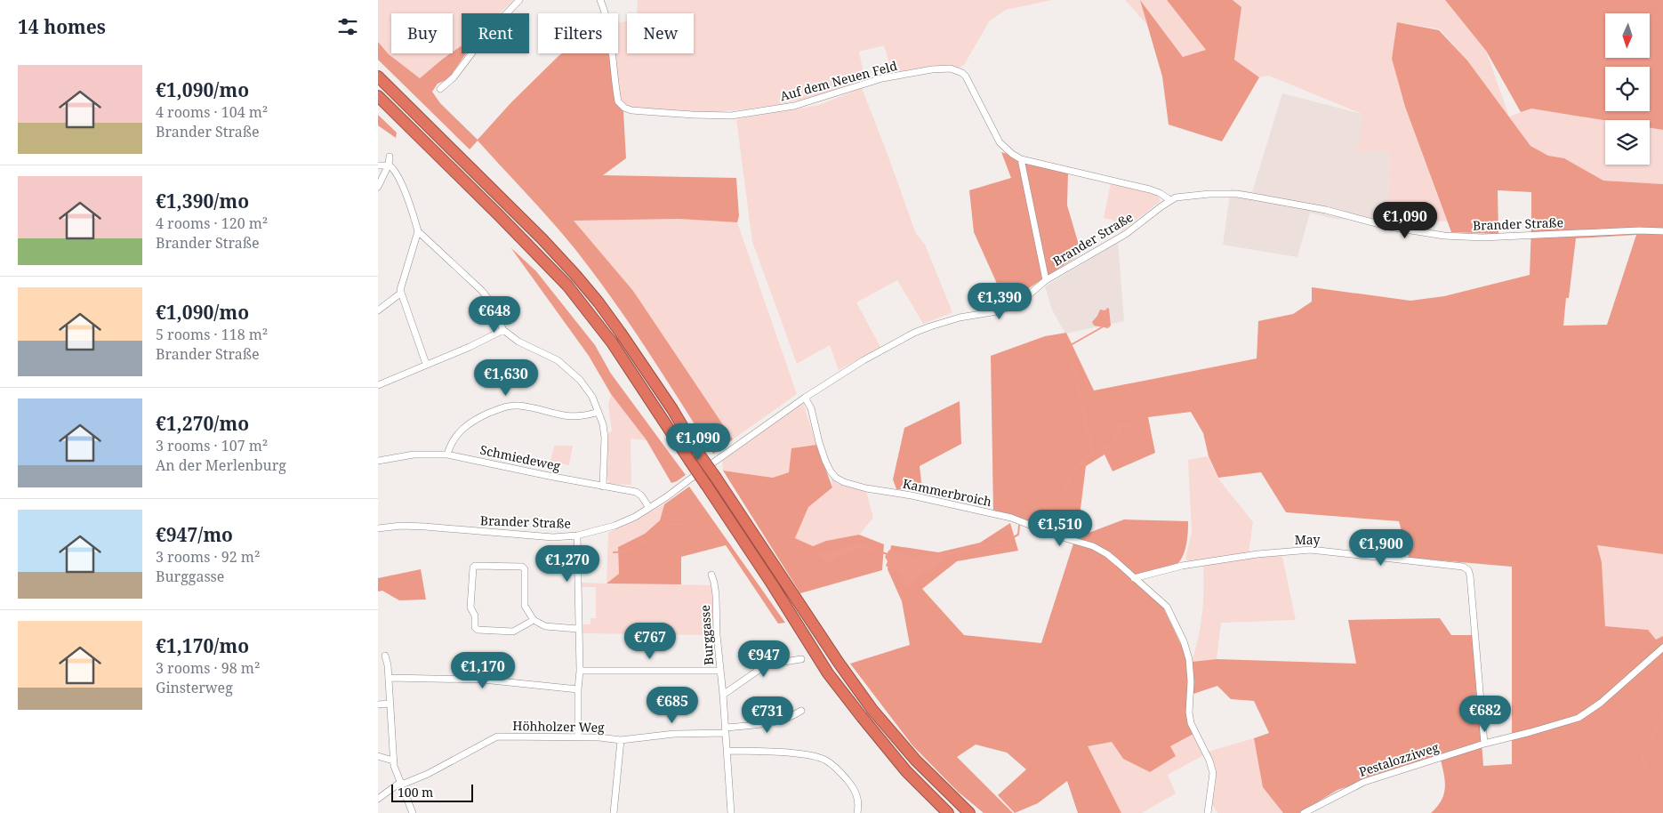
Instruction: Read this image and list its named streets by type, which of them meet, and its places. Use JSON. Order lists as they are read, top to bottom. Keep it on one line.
{"streets":{"street":["Auf dem Neuen Feld","Brander Straße","Schmiedeweg","Kammerbroich","May","Burggasse","Höhholzer Weg","Pestalozziweg"]},"crossings":[["Auf dem Neuen Feld","Brander Straße"],["Brander Straße","Schmiedeweg"],["Brander Straße","Kammerbroich"],["Kammerbroich","May"],["May","Pestalozziweg"],["Burggasse","Höhholzer Weg"]],"scale_bar":"100 m","north":"bottom","page":{"heading":"14 homes","chip":["Buy","Rent","Filters","New"],"list":[{"name":"€1,090/mo","note":"4 rooms · 104 m² · Brander Straße"},{"name":"€1,390/mo","note":"4 rooms · 120 m² · Brander Straße"},{"name":"€1,090/mo","note":"5 rooms · 118 m² · Brander Straße"},{"name":"€1,270/mo","note":"3 rooms · 107 m² · An der Merlenburg"},{"name":"€947/mo","note":"3 rooms · 92 m² · Burggasse"},{"name":"€1,170/mo","note":"3 rooms · 98 m² · Ginsterweg"}],"price":["€1,090","€1,390","€648","€1,630","€1,090","€1,510","€1,900","€1,270","€767","€947","€1,170","€685","€682","€731"],"scale":"100 m"}}
